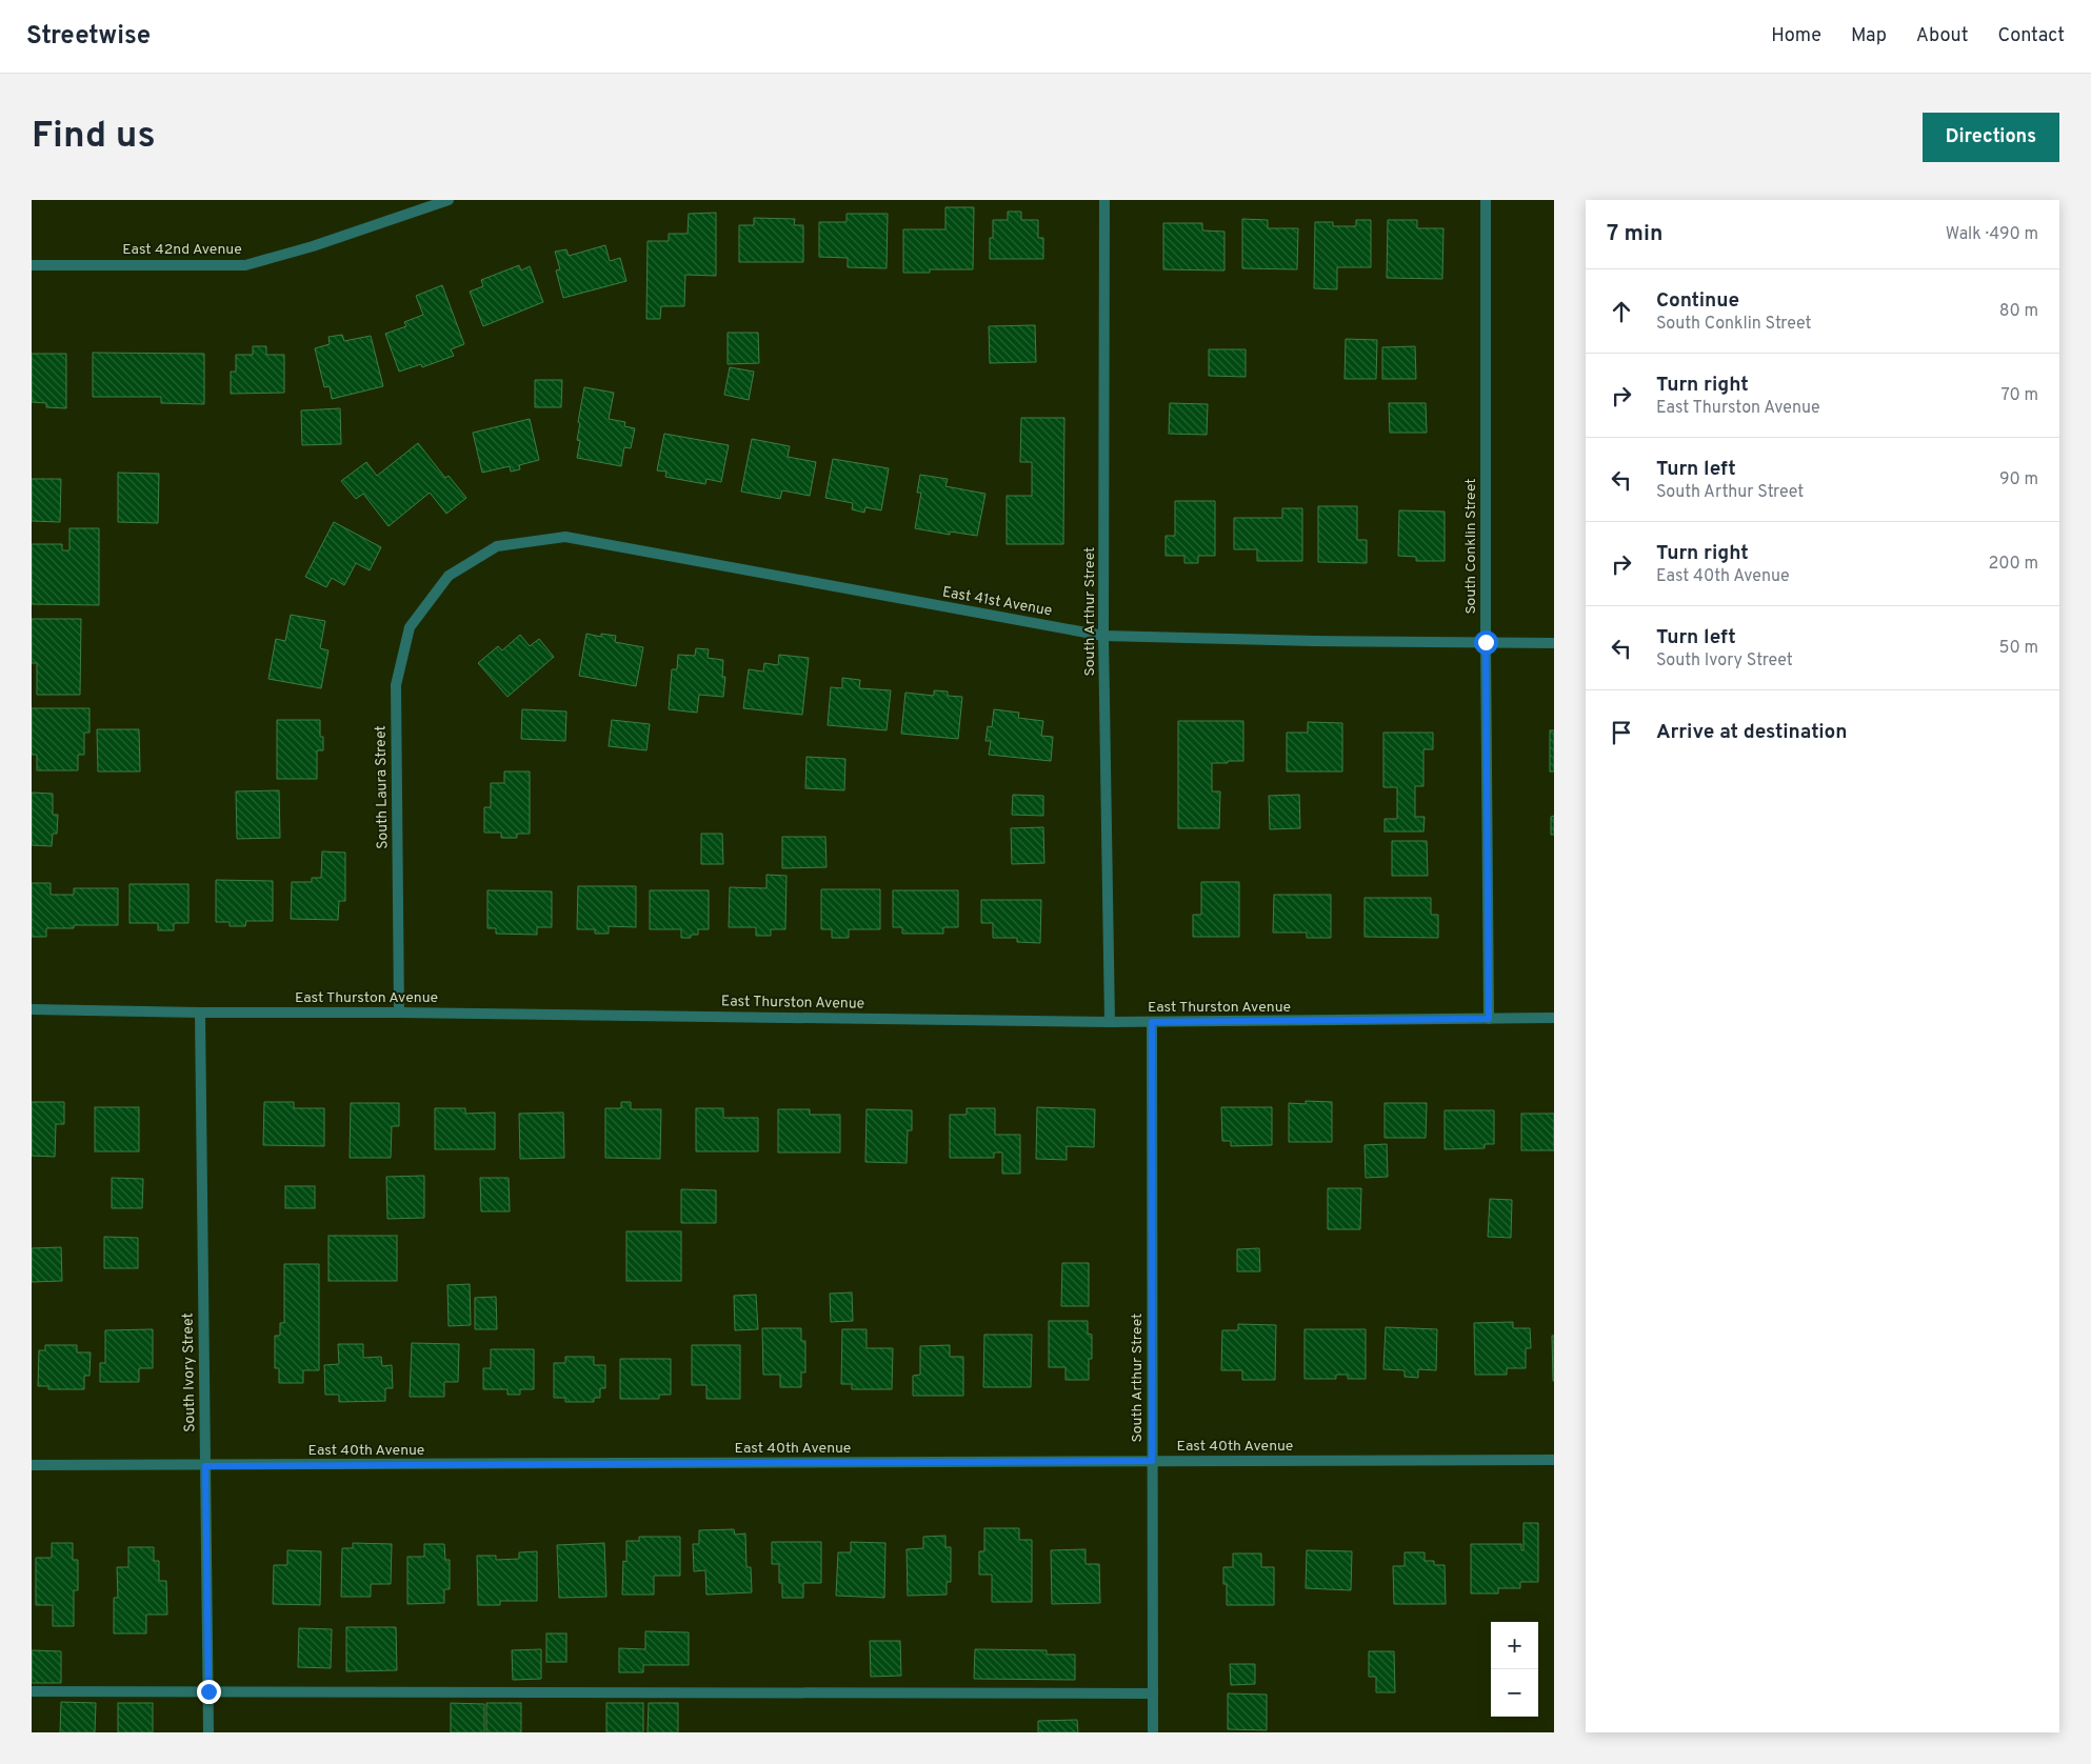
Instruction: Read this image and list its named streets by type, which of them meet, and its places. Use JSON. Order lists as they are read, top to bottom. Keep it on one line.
{"streets":{"street":["East 42nd Avenue","South Conklin Street","East 41st Avenue","South Arthur Street","South Laura Street","East Thurston Avenue","South Ivory Street","East 40th Avenue"]},"crossings":[["South Conklin Street","East 41st Avenue"],["South Conklin Street","East Thurston Avenue"],["East 41st Avenue","South Arthur Street"],["East 41st Avenue","South Laura Street"],["South Arthur Street","East Thurston Avenue"],["South Arthur Street","East 40th Avenue"],["South Laura Street","East Thurston Avenue"],["East Thurston Avenue","South Ivory Street"],["South Ivory Street","East 40th Avenue"]],"page":{"header":"Streetwise","nav":["Home","Map","About","Contact"],"buttons":"Directions","title":"Find us","heading":["7 min","Walk · 490 m"],"list":[["Continue","South Conklin Street","80 m"],["Turn right","East Thurston Avenue","70 m"],["Turn left","South Arthur Street","90 m"],["Turn right","East 40th Avenue","200 m"],["Turn left","South Ivory Street","50 m"],"Arrive at destination"],"map_buttons":["+","−"]}}
